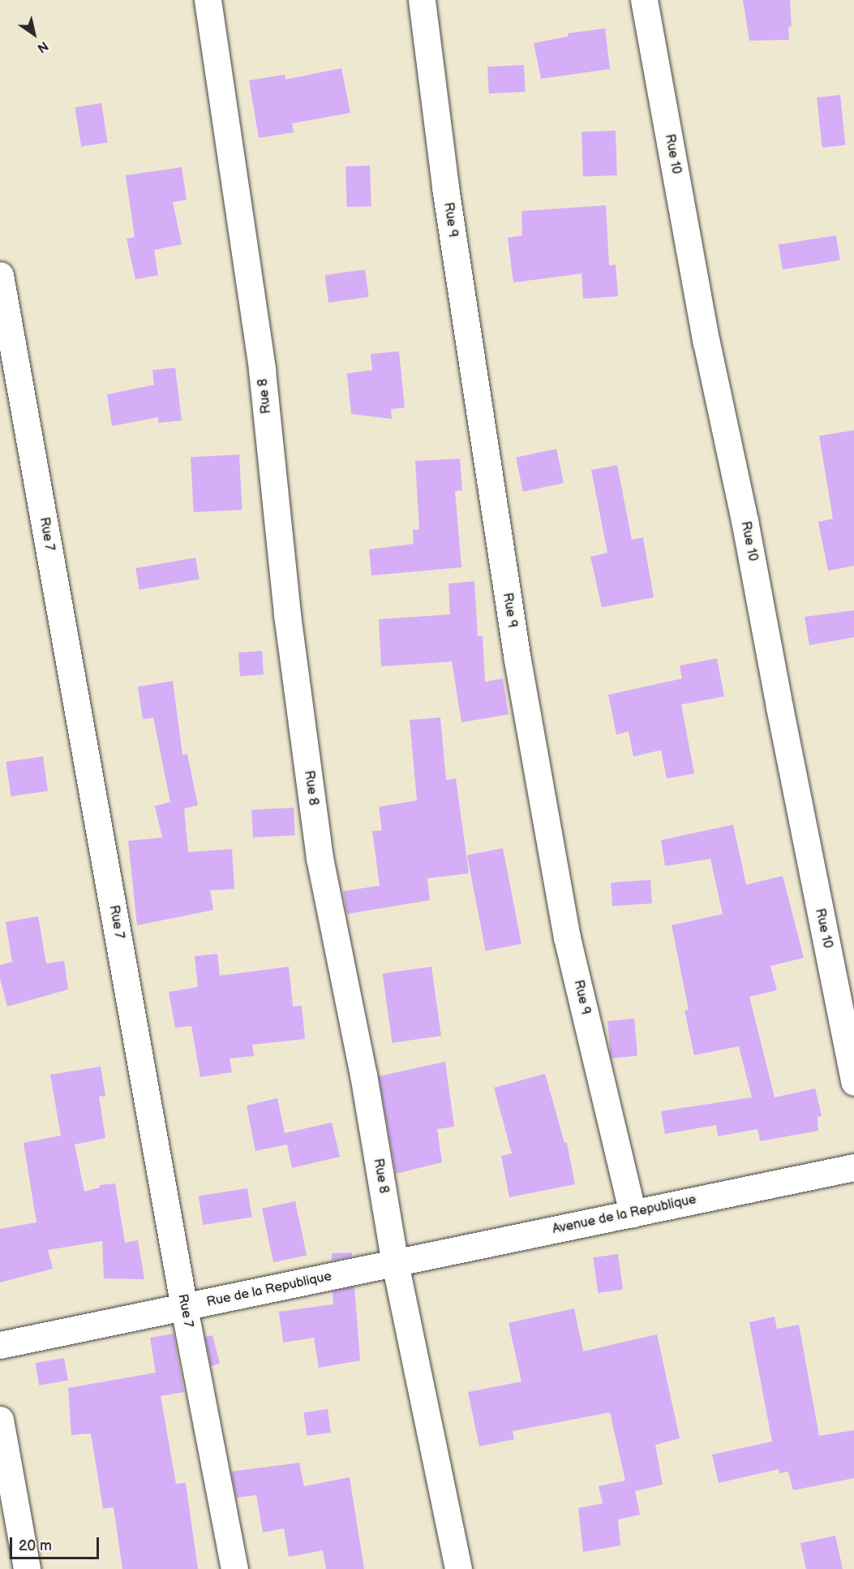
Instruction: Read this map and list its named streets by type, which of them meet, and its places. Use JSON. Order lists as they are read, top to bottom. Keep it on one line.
{"streets":{"street":["Rue 10","Rue 9","Rue 8","Rue 7","Avenue de la Republique","Rue de la Republique"]},"crossings":[["Rue 9","Avenue de la Republique"],["Rue 8","Avenue de la Republique"],["Rue 8","Rue de la Republique"],["Rue 7","Rue de la Republique"],["Avenue de la Republique","Rue de la Republique"]],"scale_bar":"20 m","north":"bottom right"}
